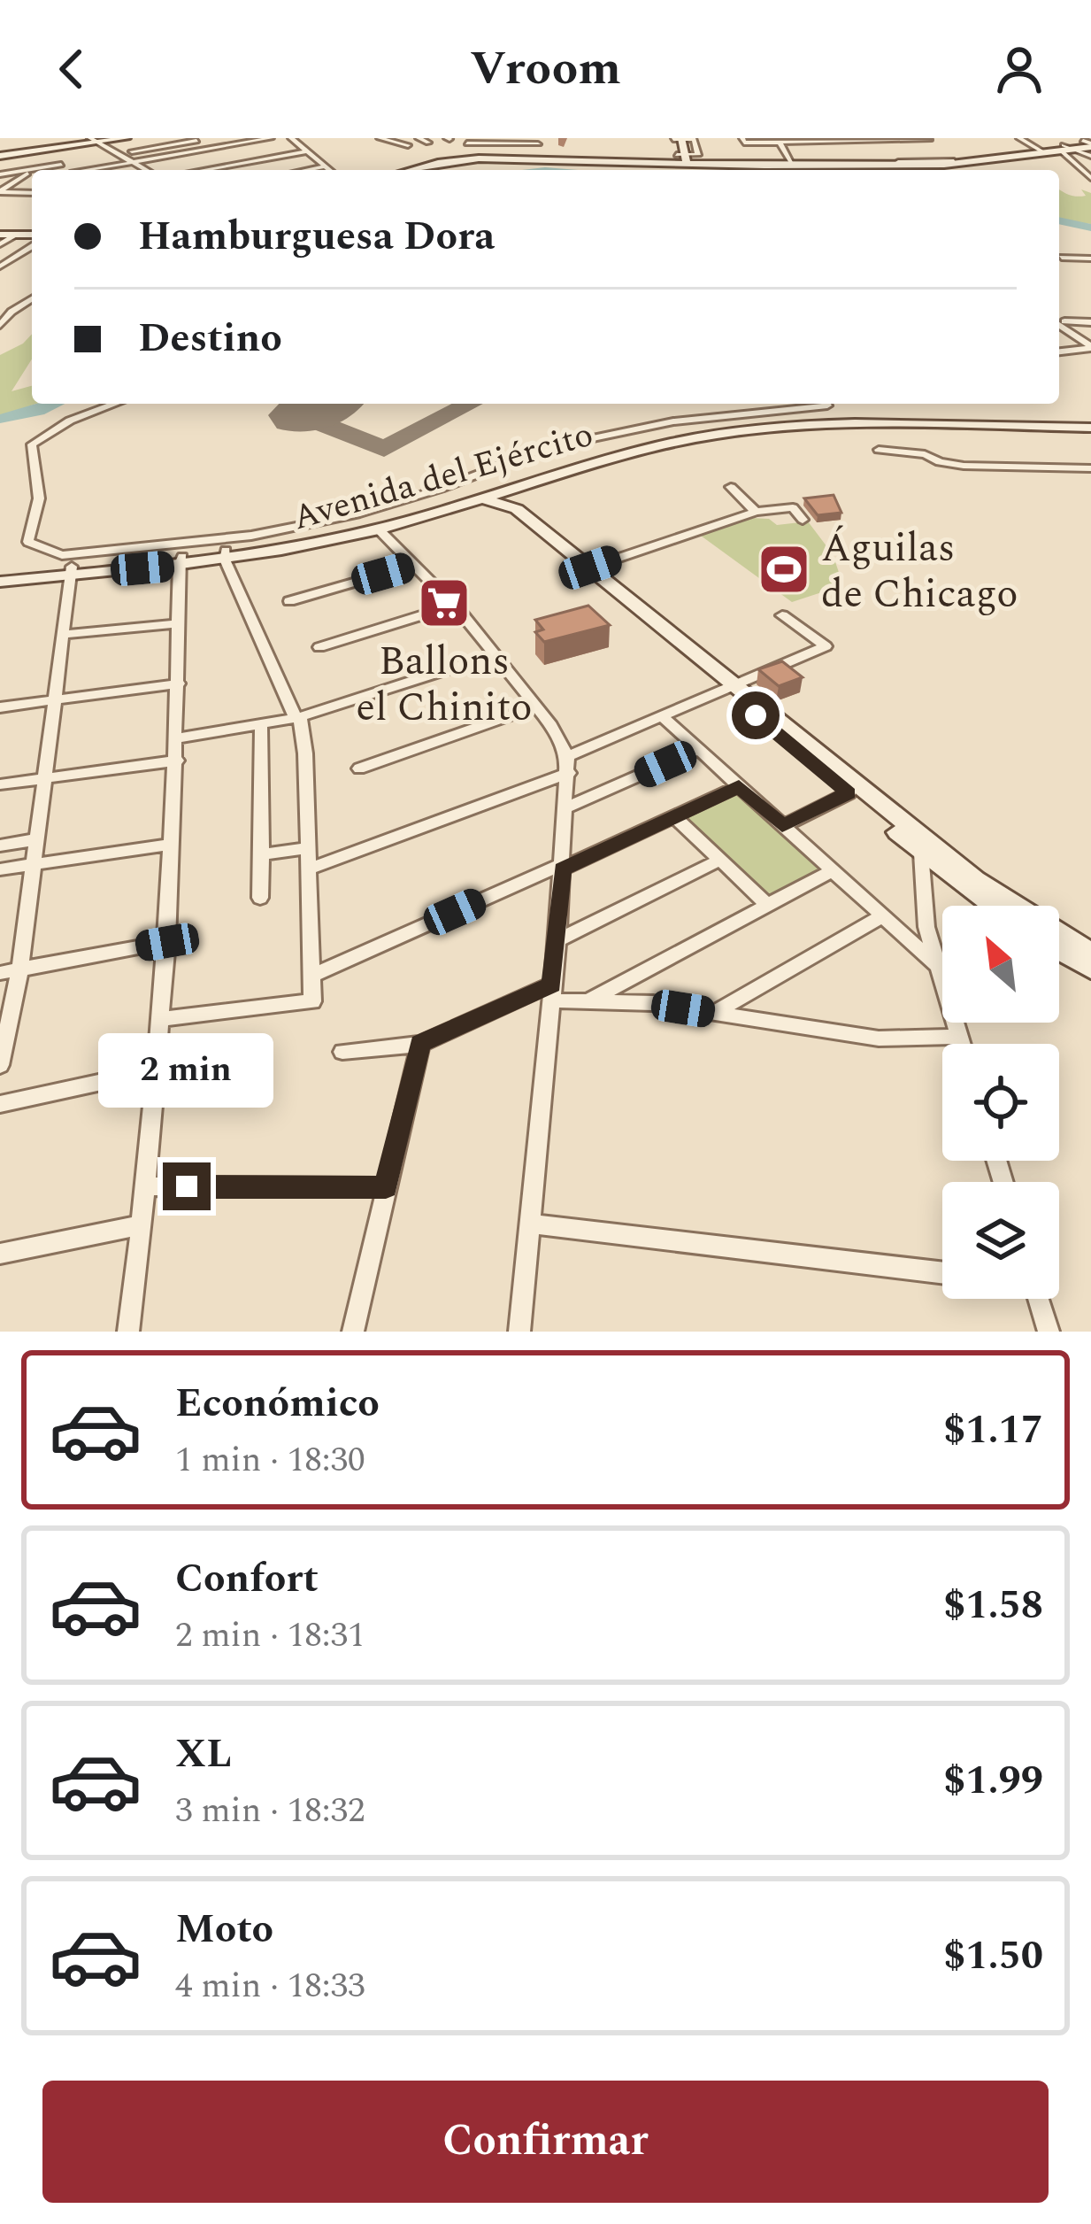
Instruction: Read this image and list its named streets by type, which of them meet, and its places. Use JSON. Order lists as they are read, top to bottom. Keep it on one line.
{"streets":{"street":["Avenida del Ejército"]},"places":{"sports":["Águilas de Chicago"],"supermarket":["Ballons el Chinito"]},"north":"top left","page":{"header":"Vroom","banner":["Hamburguesa Dora","Destino"],"bubble":"2 min","list":[{"name":"Económico","note":"1 min · 18:30","value":"$1.17"},{"name":"Confort","note":"2 min · 18:31","value":"$1.58"},{"name":"XL","note":"3 min · 18:32","value":"$1.99"},{"name":"Moto","note":"4 min · 18:33","value":"$1.50"}],"buttons":"Confirmar"}}
